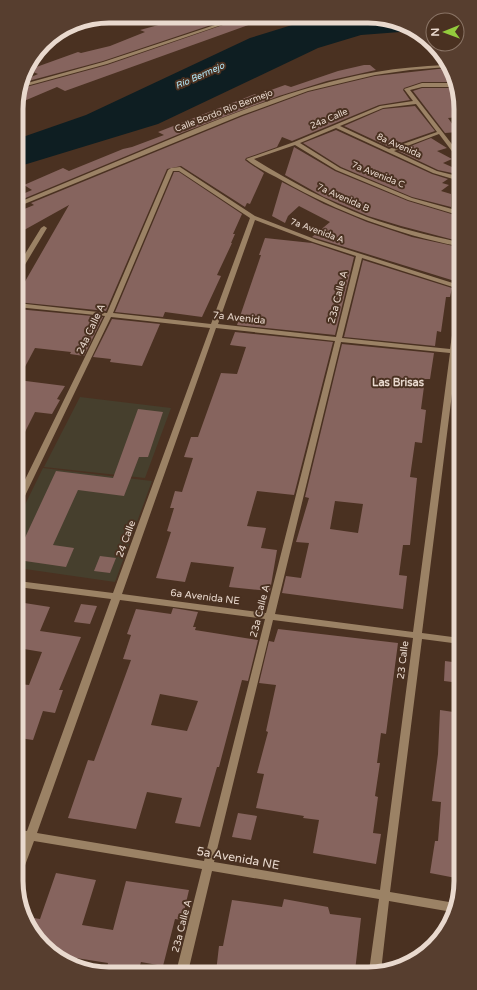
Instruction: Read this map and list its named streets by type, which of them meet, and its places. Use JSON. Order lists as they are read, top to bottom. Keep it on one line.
{"streets":{"street":["Calle Bordo Río Bermejo","24a Calle","8a Avenida","7a Avenida C","7a Avenida B","7a Avenida A","23a Calle A","7a Avenida","24a Calle A","24 Calle","6a Avenida NE","23 Calle","5a Avenida NE"]},"crossings":[["24a Calle","8a Avenida"],["24a Calle","7a Avenida C"],["24a Calle","7a Avenida B"],["7a Avenida A","23a Calle A"],["7a Avenida A","24a Calle A"],["7a Avenida A","24 Calle"],["23a Calle A","7a Avenida"],["23a Calle A","6a Avenida NE"],["23a Calle A","5a Avenida NE"],["7a Avenida","24a Calle A"],["7a Avenida","24 Calle"],["24 Calle","6a Avenida NE"],["24 Calle","5a Avenida NE"],["6a Avenida NE","23 Calle"],["23 Calle","5a Avenida NE"]],"districts":["Las Brisas"],"water":["Río Bermejo"],"north":"left"}
